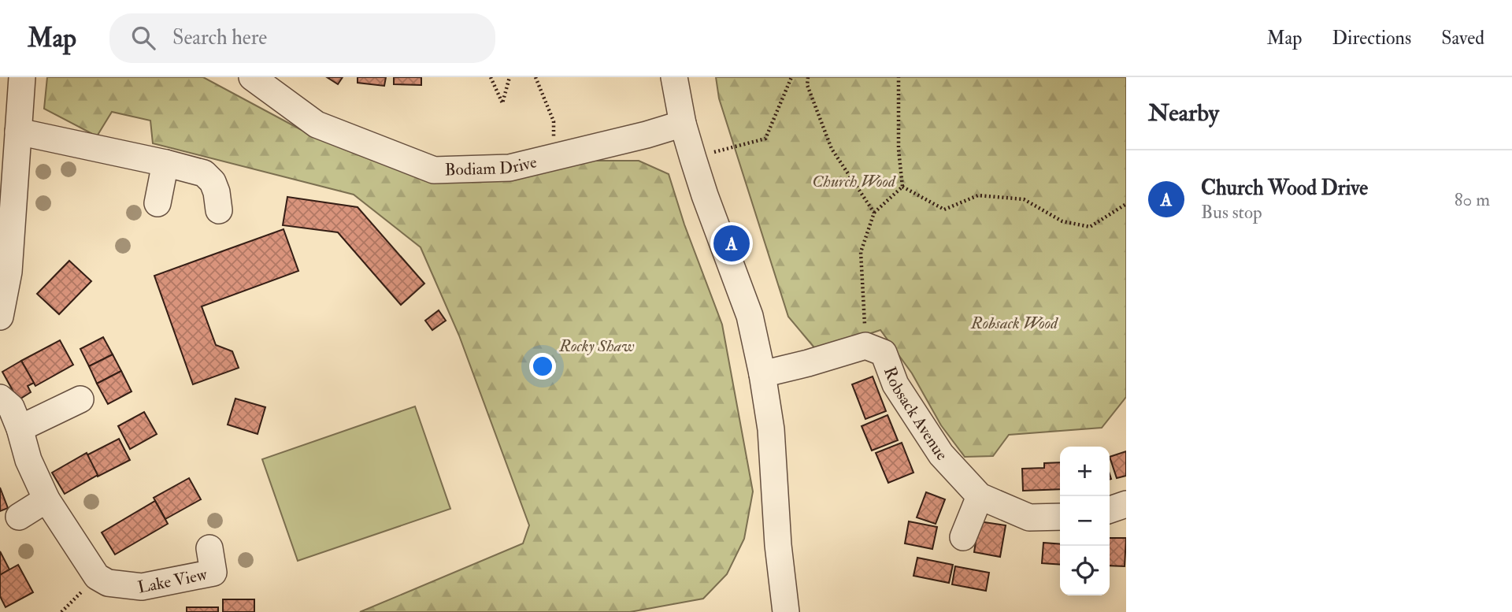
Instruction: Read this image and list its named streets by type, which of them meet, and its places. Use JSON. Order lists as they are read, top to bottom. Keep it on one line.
{"streets":{"street":["Bodiam Drive","Robsack Avenue","Lake View"]},"parks":["Church Wood","Robsack Wood","Rocky Shaw"],"page":{"header":"Map","search":"Search here","nav":["Map","Directions","Saved"],"heading":"Nearby","list":[{"mark":"A","name":"Church Wood Drive","note":"Bus stop","value":"80 m"}],"pins":"A","map_buttons":["+","−"]}}
